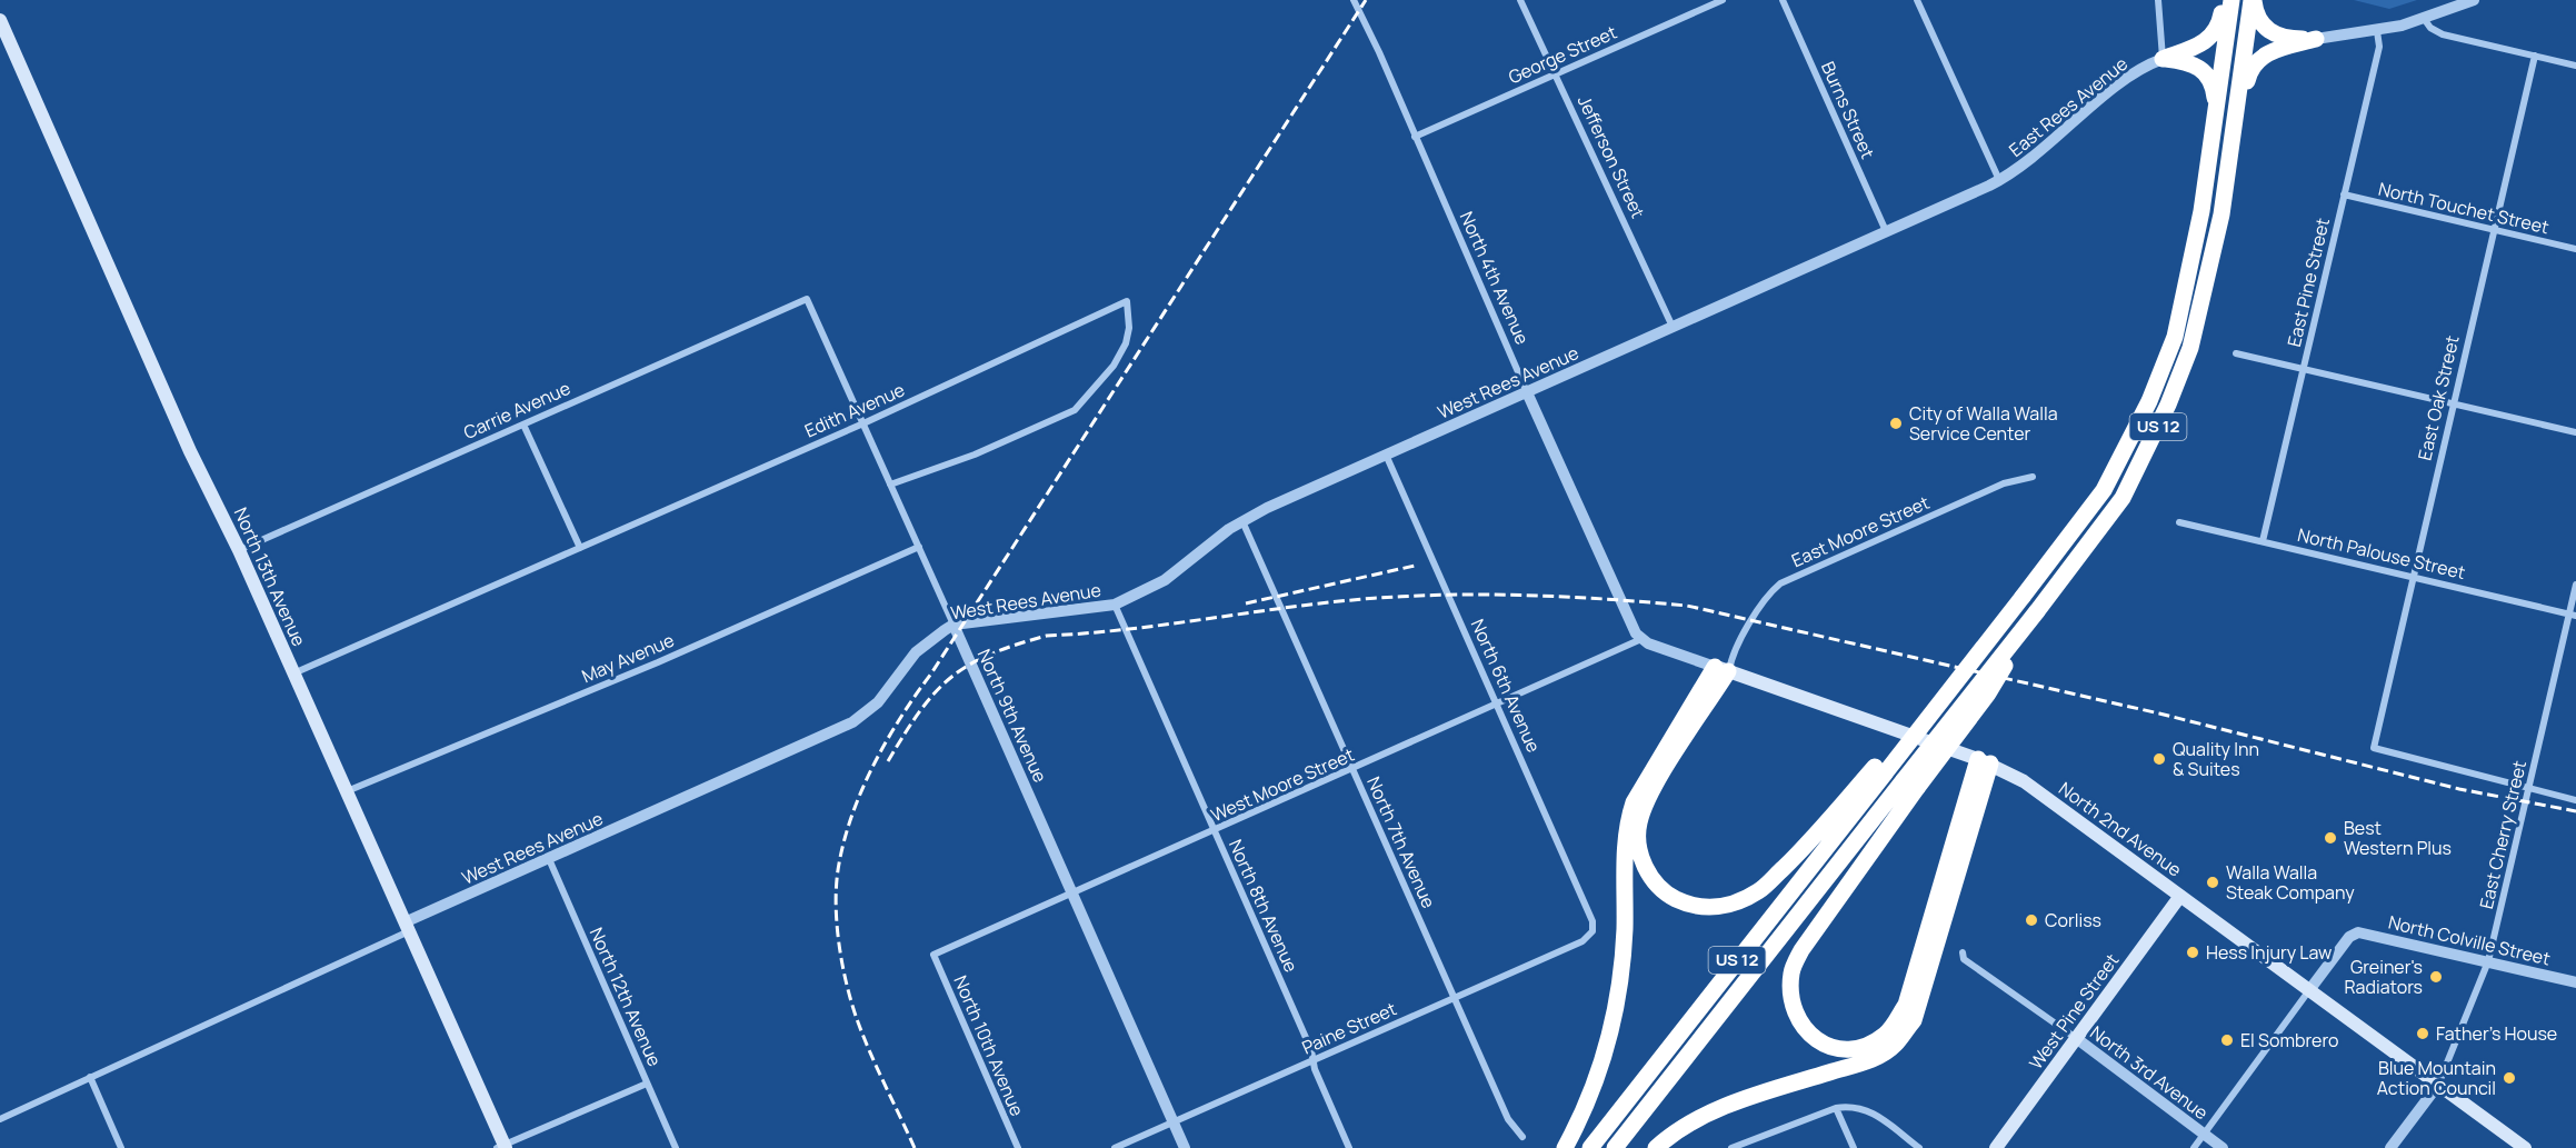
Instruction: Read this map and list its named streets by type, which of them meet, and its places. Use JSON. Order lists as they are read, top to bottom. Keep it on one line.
{"streets":{"highway":["US 12"],"main road":["North 13th Avenue","North 2nd Avenue","West Pine Street"],"street":["George Street","East Rees Avenue","Burns Street","Jefferson Street","North Touchet Street","North 4th Avenue","East Pine Street","West Rees Avenue","East Oak Street","Carrie Avenue","Edith Avenue","East Moore Street","North Palouse Street","May Avenue","North 6th Avenue","North 9th Avenue","West Moore Street","East Cherry Street","North 7th Avenue","North 8th Avenue","North Colville Street","North 12th Avenue","Paine Street","North 10th Avenue","North 3rd Avenue"]},"crossings":[["George Street","Jefferson Street"],["George Street","North 4th Avenue"],["East Rees Avenue","Burns Street"],["East Rees Avenue","West Rees Avenue"],["Burns Street","West Rees Avenue"],["Jefferson Street","West Rees Avenue"],["North Touchet Street","East Pine Street"],["North Touchet Street","East Oak Street"],["North 4th Avenue","West Rees Avenue"],["North 4th Avenue","West Moore Street"],["North 4th Avenue","North 2nd Avenue"],["East Pine Street","North Palouse Street"],["West Rees Avenue","North 13th Avenue"],["West Rees Avenue","North 6th Avenue"],["West Rees Avenue","North 9th Avenue"],["West Rees Avenue","North 7th Avenue"],["West Rees Avenue","North 8th Avenue"],["West Rees Avenue","North 12th Avenue"],["East Oak Street","North Palouse Street"],["East Oak Street","East Cherry Street"],["Carrie Avenue","North 13th Avenue"],["Carrie Avenue","North 9th Avenue"],["Edith Avenue","North 13th Avenue"],["Edith Avenue","North 9th Avenue"],["East Moore Street","North 2nd Avenue"],["North Palouse Street","East Cherry Street"],["North 13th Avenue","May Avenue"],["May Avenue","North 9th Avenue"],["North 6th Avenue","West Moore Street"],["North 6th Avenue","Paine Street"],["North 9th Avenue","West Moore Street"],["North 9th Avenue","Paine Street"],["West Moore Street","North 2nd Avenue"],["West Moore Street","North 7th Avenue"],["West Moore Street","North 8th Avenue"],["West Moore Street","North 10th Avenue"],["North 2nd Avenue","East Cherry Street"],["North 2nd Avenue","North Colville Street"],["North 2nd Avenue","West Pine Street"],["East Cherry Street","North Colville Street"],["North 7th Avenue","Paine Street"],["North 8th Avenue","Paine Street"],["West Pine Street","North 3rd Avenue"]],"places":["City of Walla Walla Service Center","Quality Inn & Suites","Best Western Plus","Walla Walla Steak Company","Corliss","Hess Injury Law","Greiner's Radiators","Father's House","El Sombrero","Blue Mountain Action Council"]}
